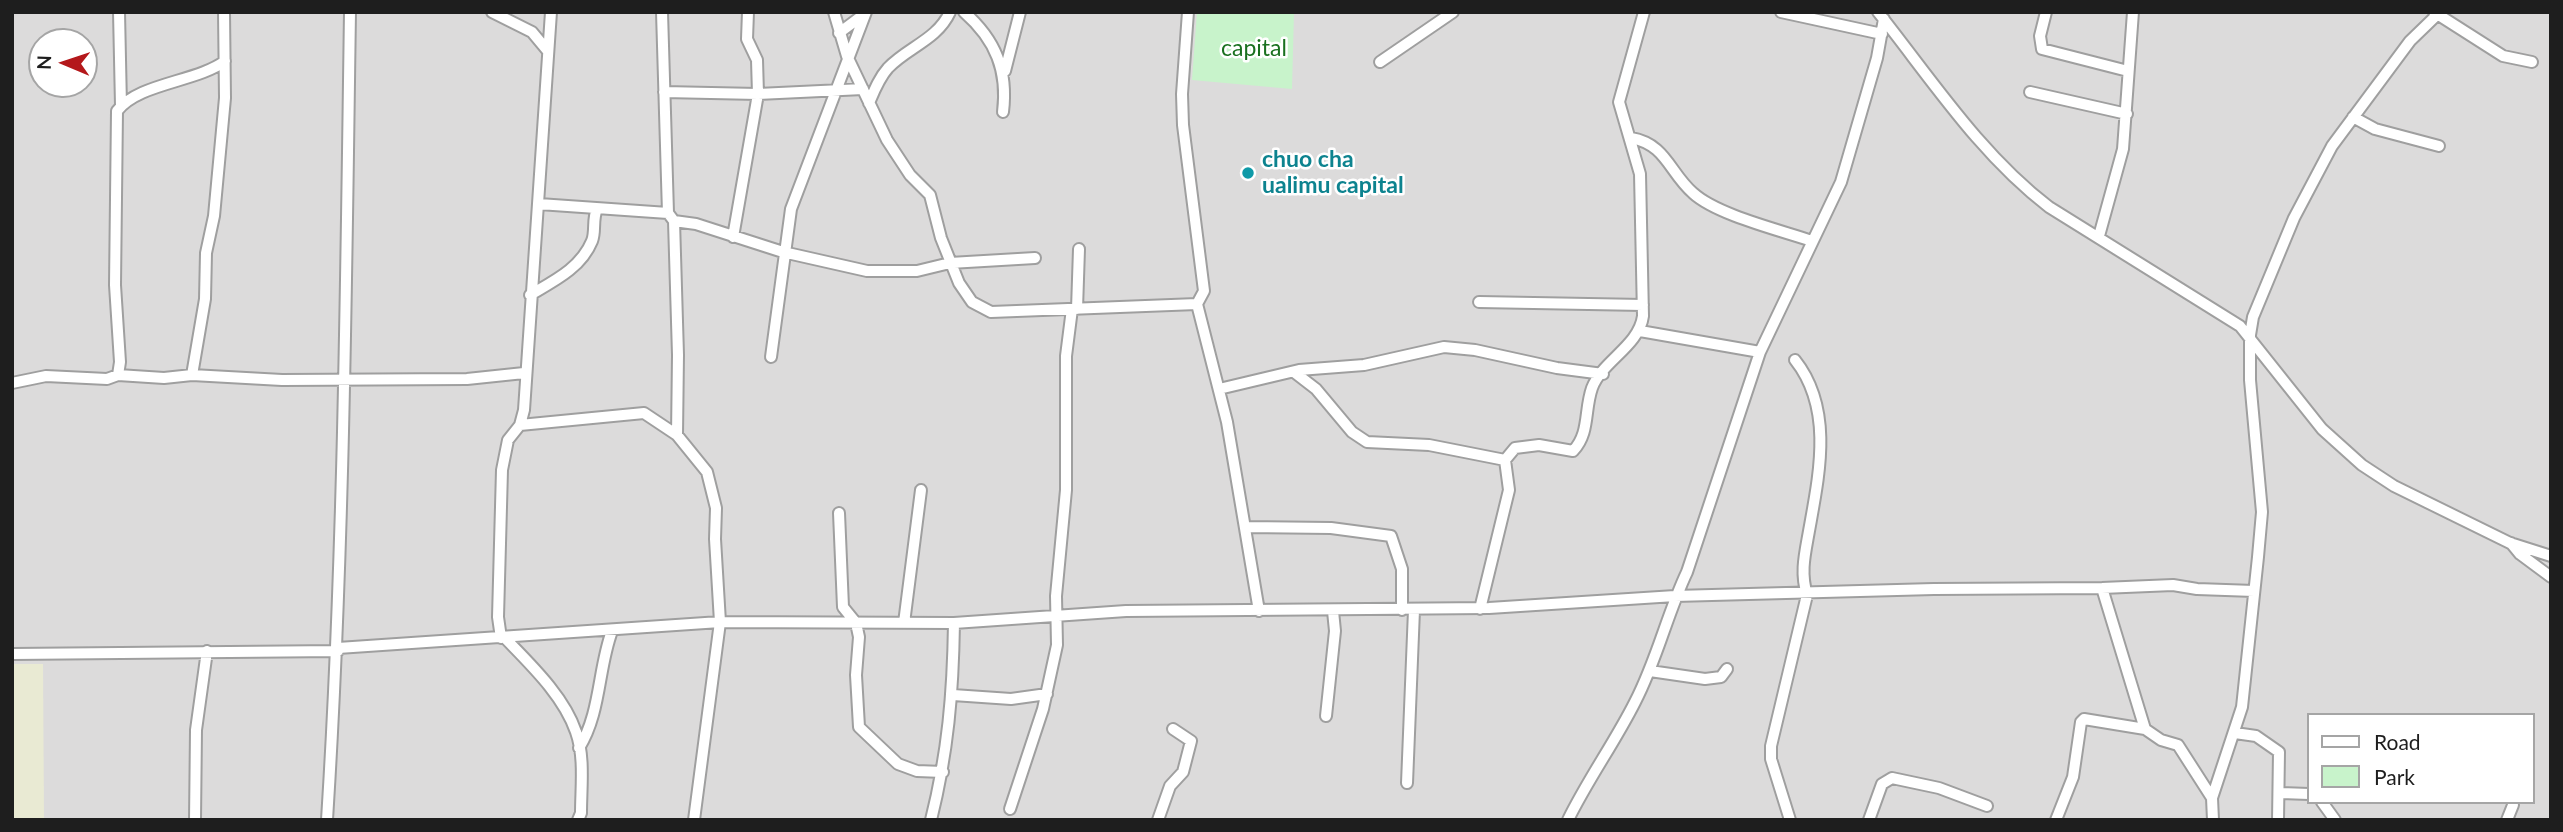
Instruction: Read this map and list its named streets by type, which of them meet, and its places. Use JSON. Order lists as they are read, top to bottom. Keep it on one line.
{"parks":["capital"],"places":["chuo cha ualimu capital"],"legend":["Road","Park"],"north":"left"}
